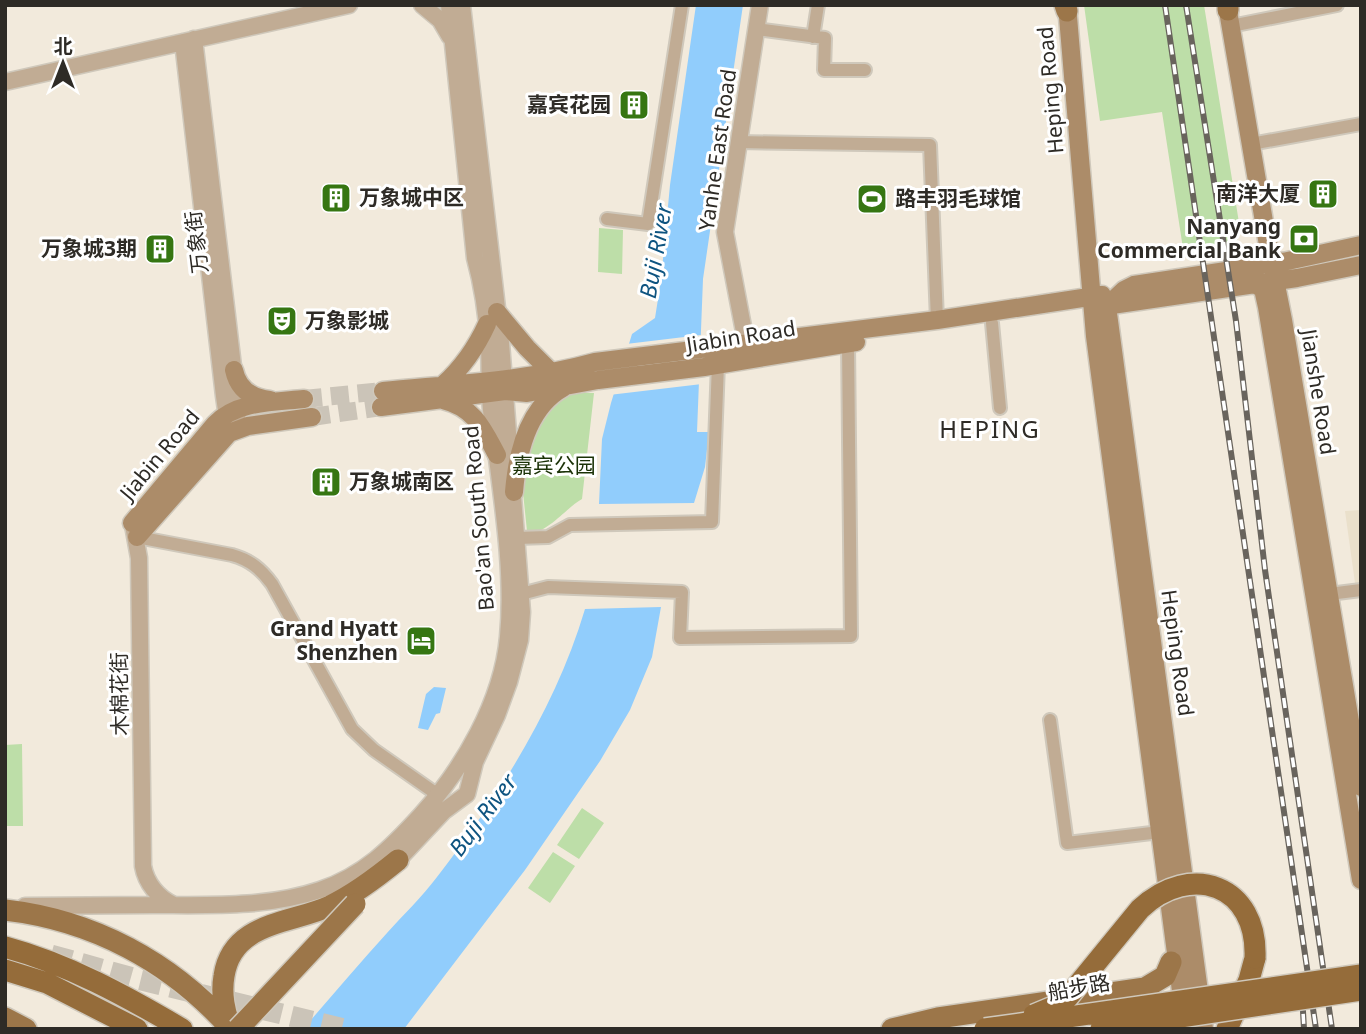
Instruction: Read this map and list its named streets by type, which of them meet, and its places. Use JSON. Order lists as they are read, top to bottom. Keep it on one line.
{"streets":{"main road":["Heping Road","Jiabin Road","Jianshe Road","船步路"],"street":["Yanhe East Road","万象街","Bao'an South Road","木棉花街"]},"crossings":[["Heping Road","Jiabin Road"],["Yanhe East Road","Jiabin Road"],["万象街","Jiabin Road"],["Jiabin Road","Jianshe Road"],["Jiabin Road","Bao'an South Road"],["Jiabin Road","木棉花街"],["Bao'an South Road","木棉花街"]],"districts":["HEPING"],"water":["Buji River"],"parks":["嘉宾公园"],"places":{"building":["嘉宾花园","南洋大厦","万象城中区","万象城3期","万象城南区"],"sports":["路丰羽毛球馆"],"bank":["Nanyang Commercial Bank"],"theatre":["万象影城"],"hotel":["Grand Hyatt Shenzhen"]},"north":"top"}
